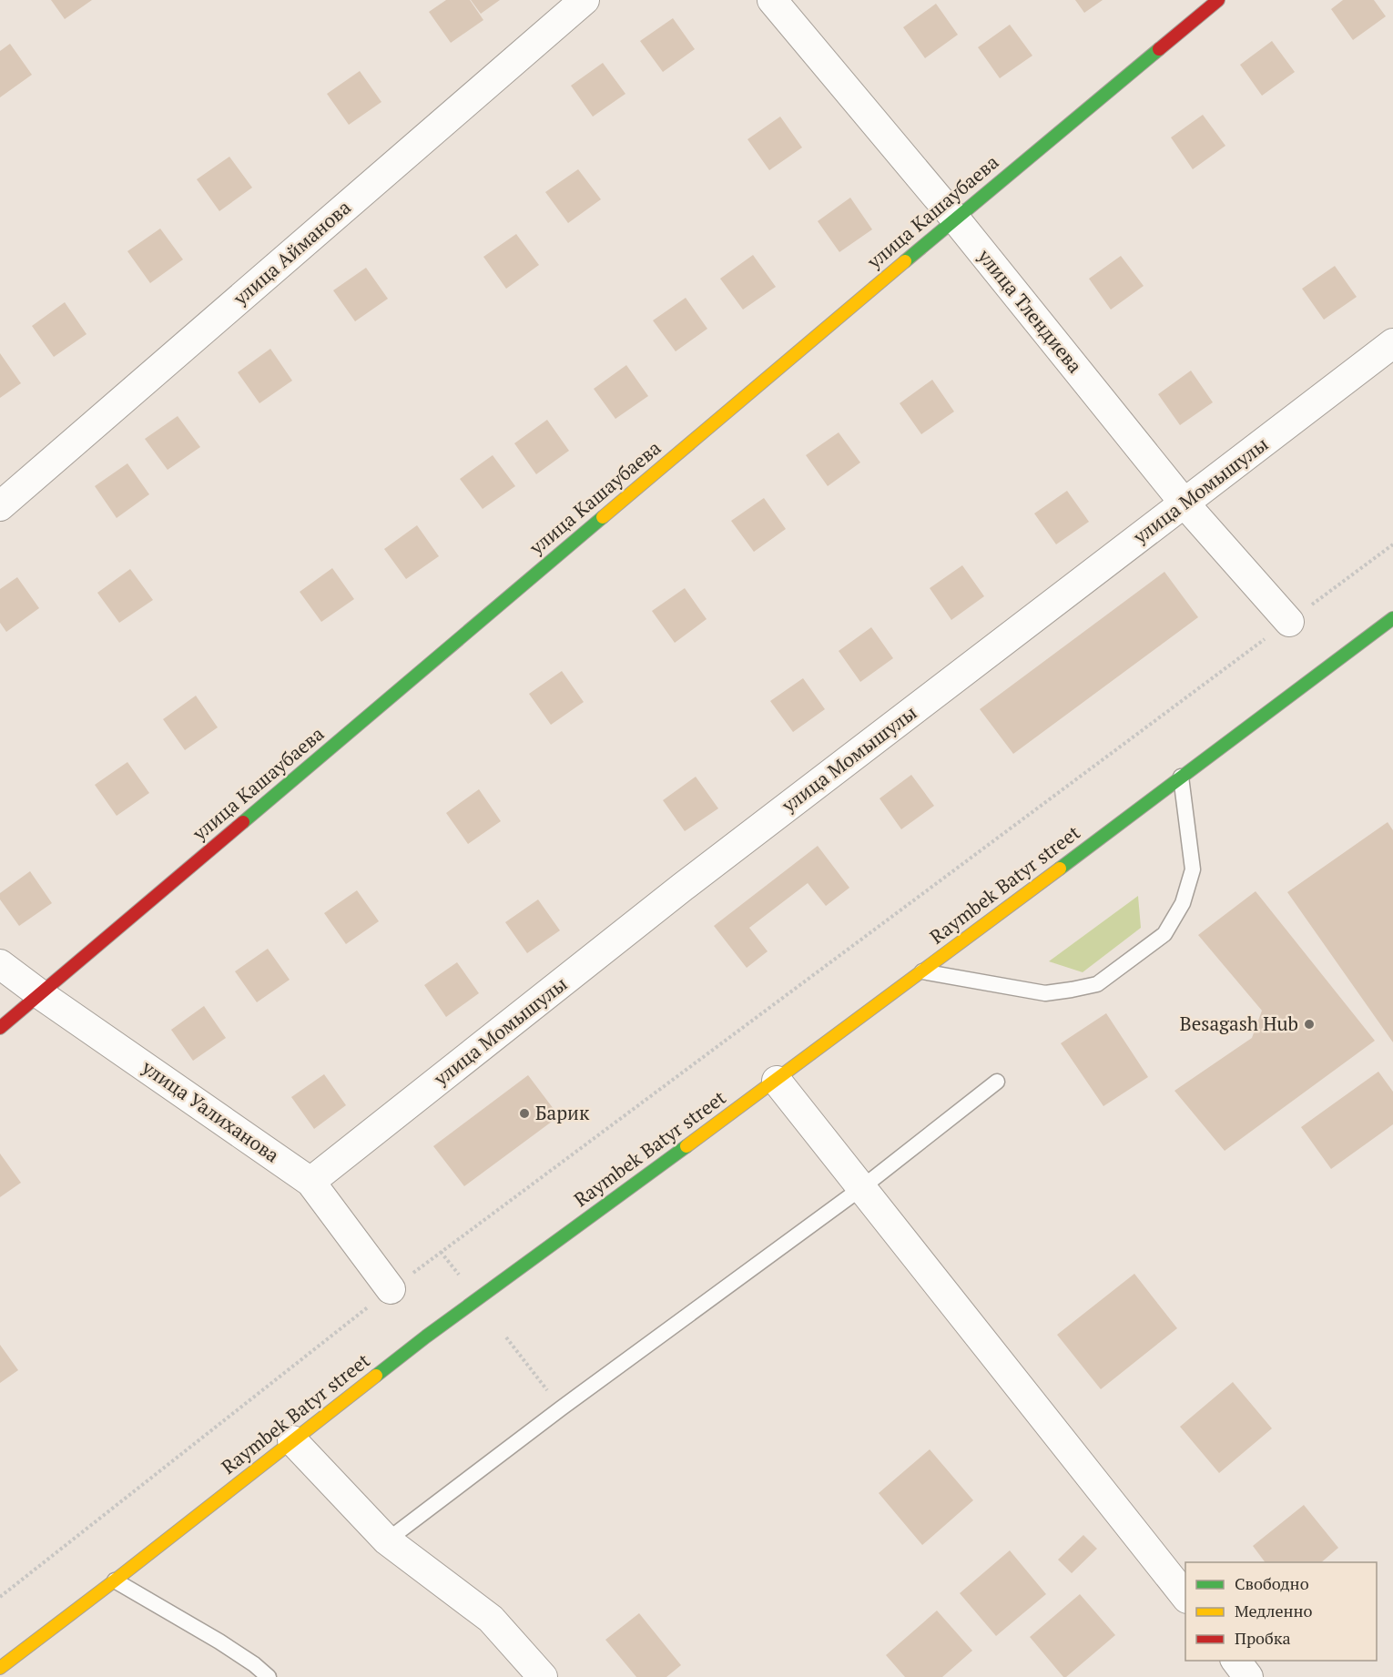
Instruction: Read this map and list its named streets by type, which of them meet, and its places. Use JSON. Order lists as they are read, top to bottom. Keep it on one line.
{"streets":{"main road":["улица Кашаубаева","Raymbek Batyr street"],"street":["улица Айманова","улица Тлендиева","улица Момышулы","улица Уалиханова"]},"crossings":[["улица Кашаубаева","улица Тлендиева"],["улица Кашаубаева","улица Уалиханова"],["улица Тлендиева","улица Момышулы"],["улица Момышулы","улица Уалиханова"]],"places":["Besagash Hub","Барик"],"legend":["Свободно","Медленно","Пробка"]}
